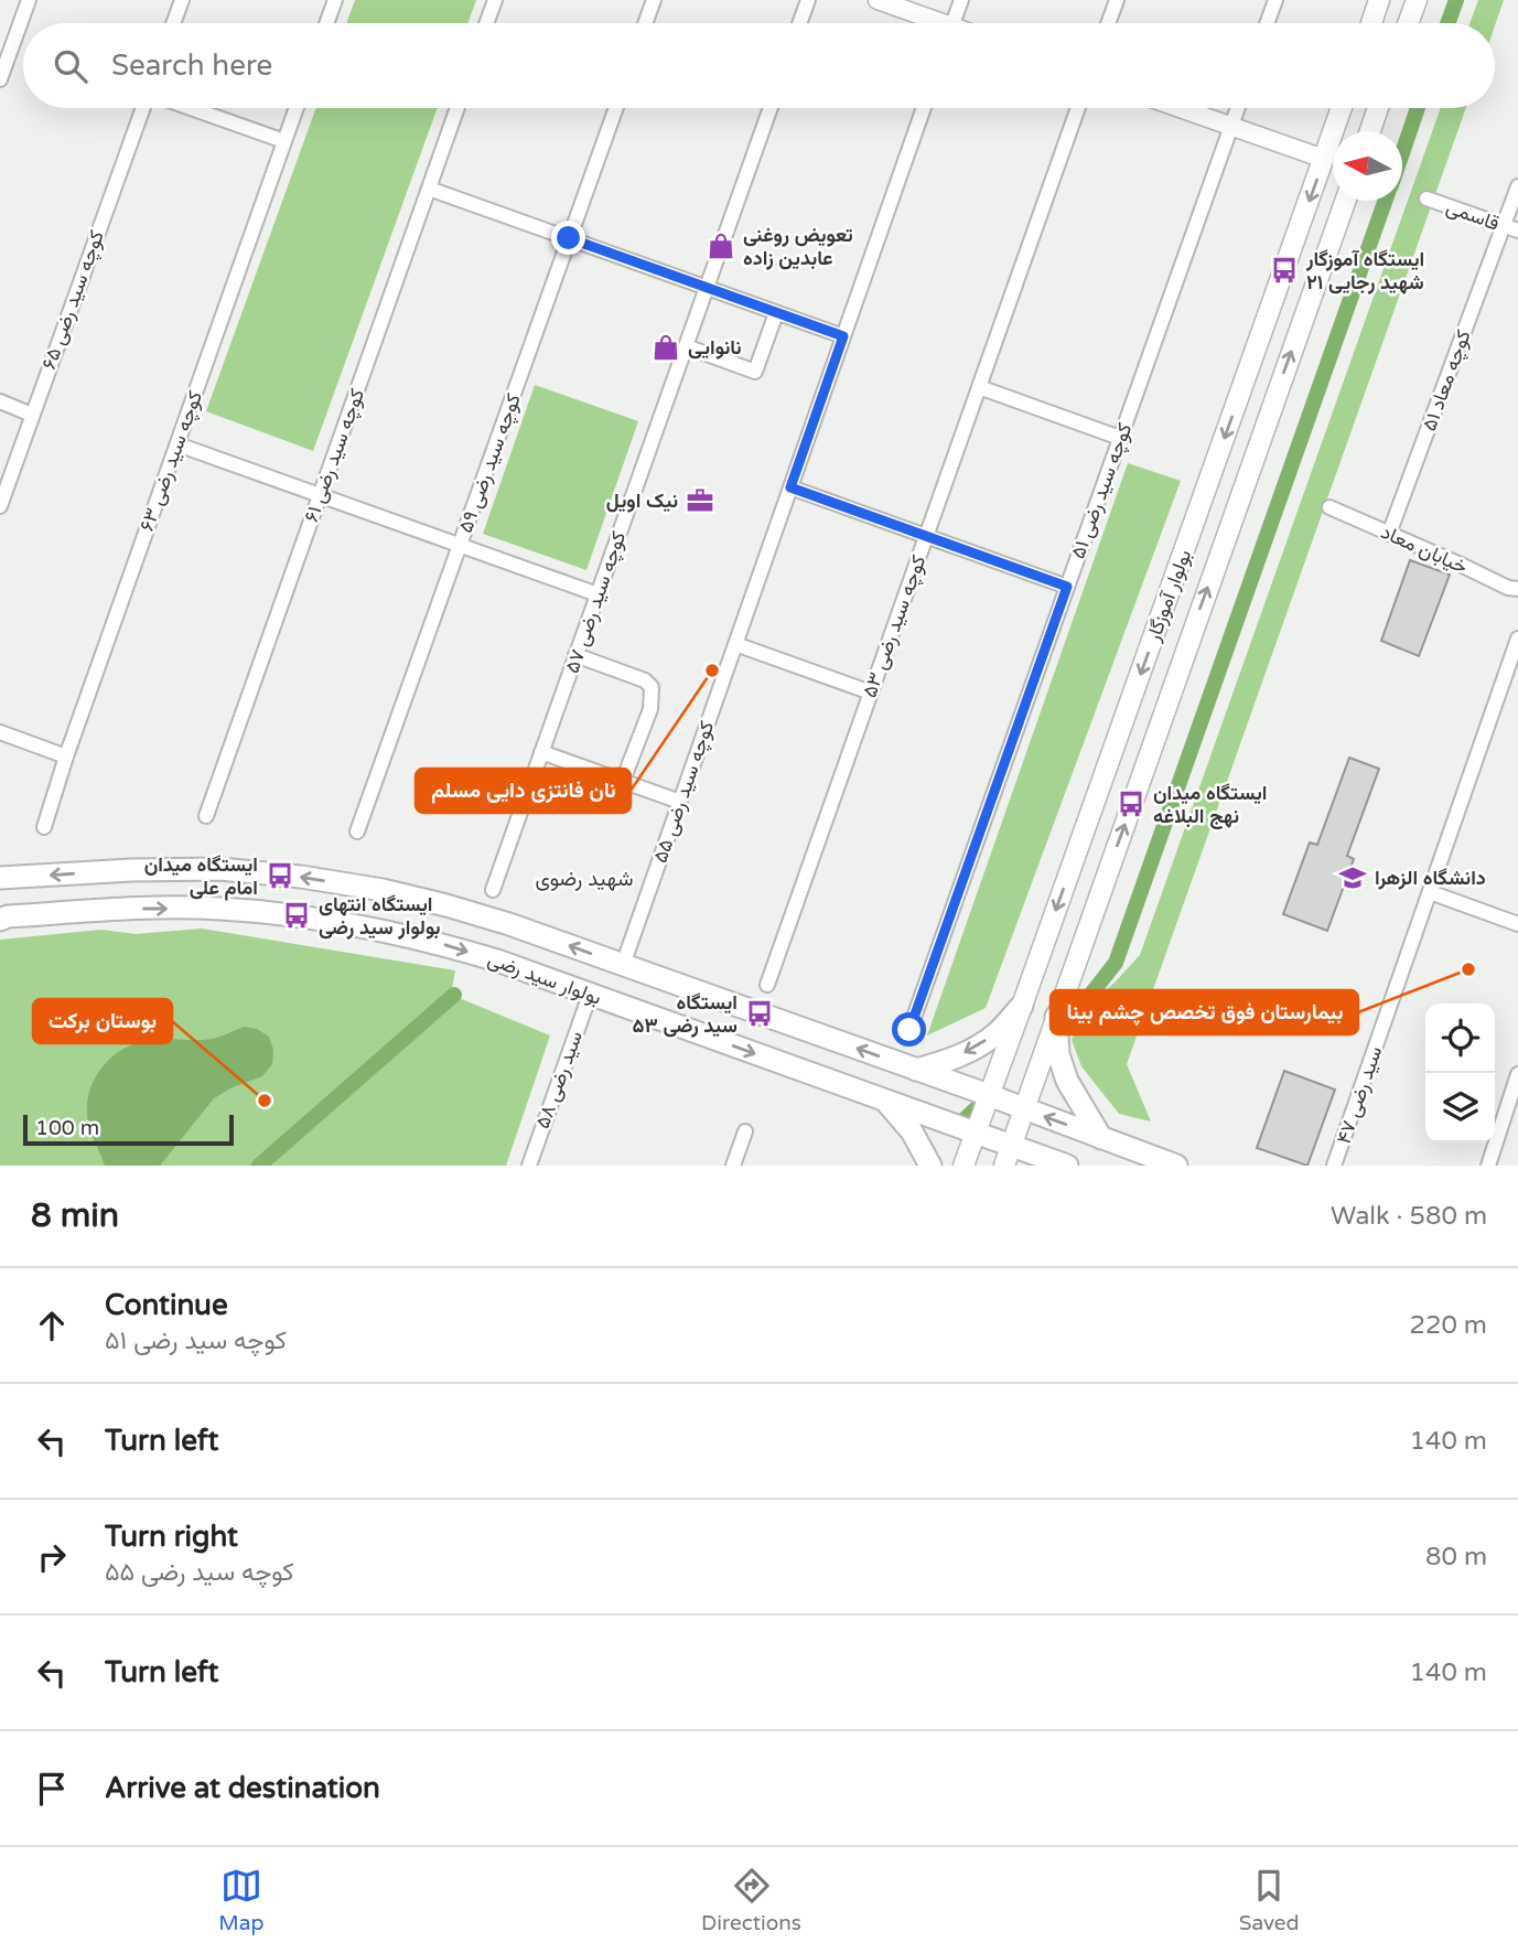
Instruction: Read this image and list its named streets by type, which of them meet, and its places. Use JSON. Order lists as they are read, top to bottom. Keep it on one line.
{"streets":{"main road":["بولوار آموزگار","بولوار سید رضی"],"street":["قاسمی","کوچه سید رضی ۶۵","کوچه معاد ۵۱","کوچه سید رضی ۶۱","کوچه سید رضی ۶۳","کوچه سید رضی ۵۹","کوچه سید رضی ۵۱","خیابان معاد","کوچه سید رضی ۵۷","کوچه سید رضی ۵۳","کوچه سید رضی ۵۵","سید رضی ۵۸","سید رضی ۴۷"]},"crossings":[["قاسمی","کوچه معاد ۵۱"],["کوچه معاد ۵۱","خیابان معاد"],["بولوار آموزگار","بولوار سید رضی"],["کوچه سید رضی ۵۵","بولوار سید رضی"],["بولوار سید رضی","سید رضی ۵۸"]],"districts":["شهید رضوی"],"places":{"shop":["تعویض روغنی عابدین زاده","نانوایی"],"bus stop":["ایستگاه آموزگار شهید رجایی ۲۱","ایستگاه میدان نهج البلاغه","ایستگاه میدان امام علی","ایستگاه انتهای بولوار سید رضی","ایستگاه سید رضی ۵۳"],"office":["نیک اویل"],"other":["نان فانتزی دایی مسلم","بیمارستان فوق تخصص چشم بینا","بوستان برکت"],"school or university":["دانشگاه الزهرا"]},"scale_bar":"100 m","north":"left","page":{"search":"Search here","scale":"100 m","heading":["8 min","Walk · 580 m"],"list":[["Continue","کوچه سید رضی ۵۱","220 m"],["Turn left","140 m"],["Turn right","کوچه سید رضی ۵۵","80 m"],["Turn left","140 m"],"Arrive at destination"],"nav":["Map","Directions","Saved"]}}
